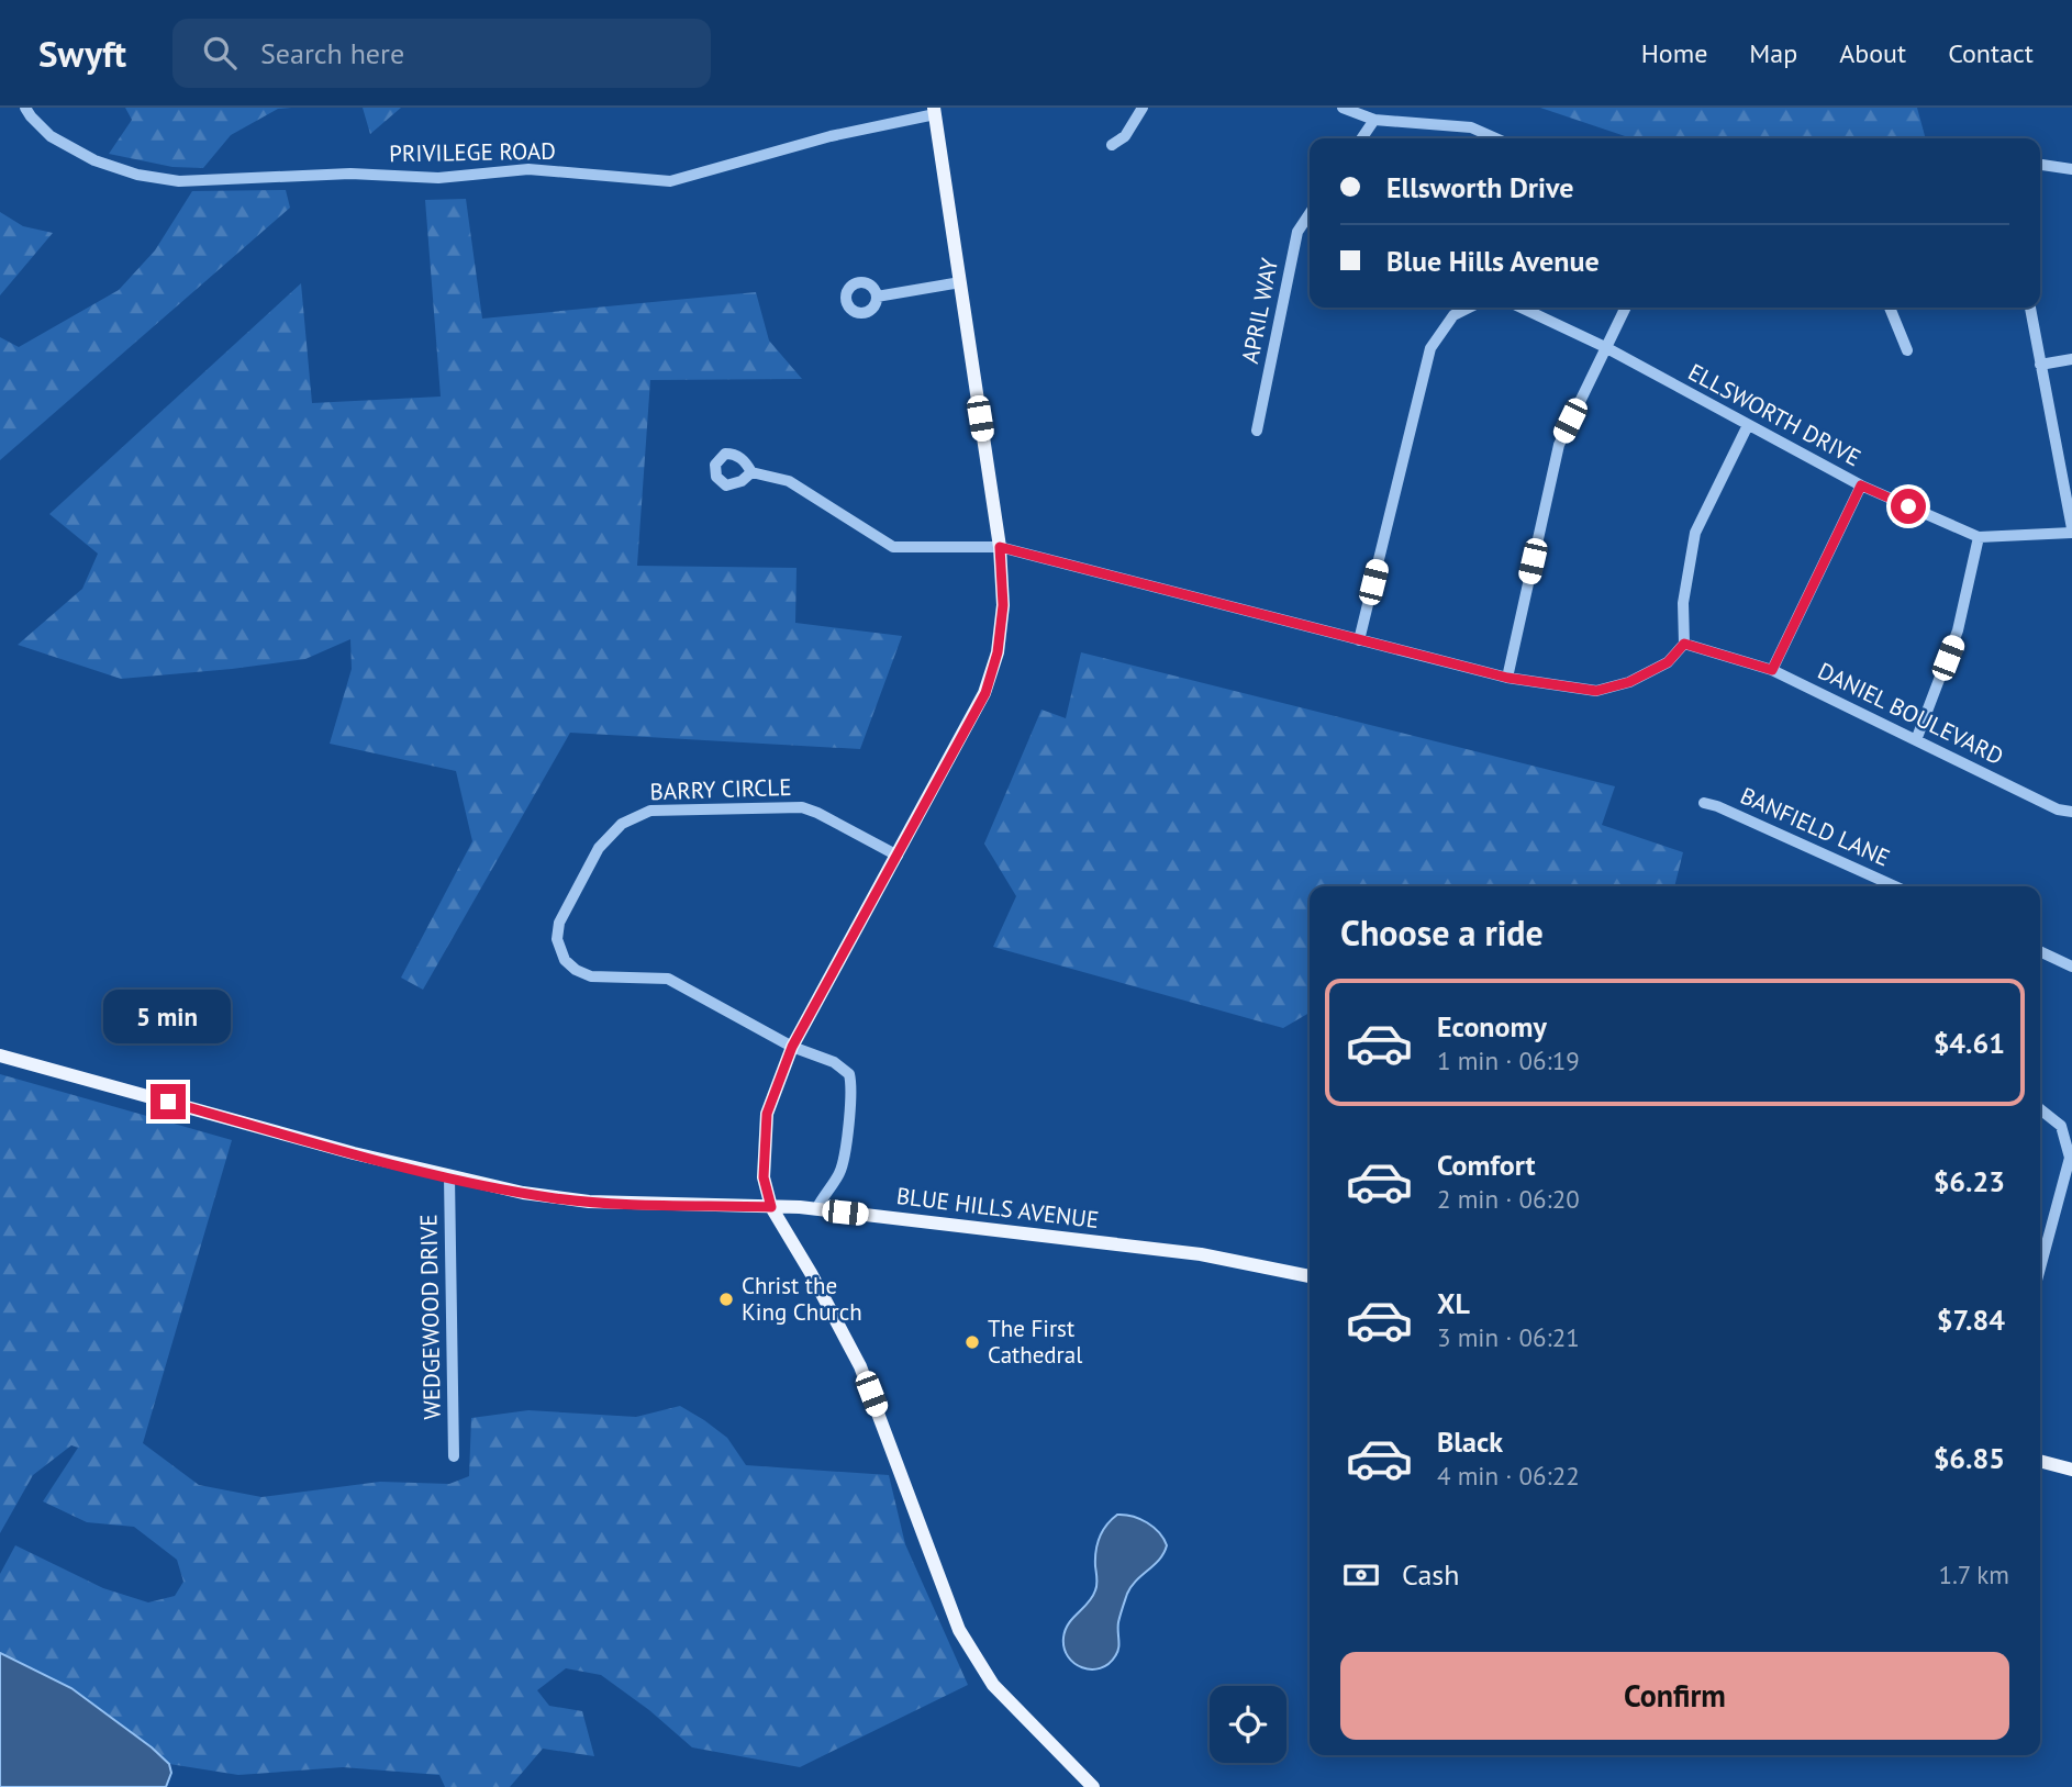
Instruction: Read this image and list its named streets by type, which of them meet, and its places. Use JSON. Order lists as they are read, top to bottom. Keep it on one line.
{"streets":{"main road":["BLUE HILLS AVENUE"],"street":["PRIVILEGE ROAD","APRIL WAY","ELLSWORTH DRIVE","DANIEL BOULEVARD","BARRY CIRCLE","BANFIELD LANE","WEDGEWOOD DRIVE"]},"crossings":[["BLUE HILLS AVENUE","WEDGEWOOD DRIVE"]],"places":["Christ the King Church","The First Cathedral"],"page":{"header":"Swyft","search":"Search here","nav":["Home","Map","About","Contact"],"banner":["Ellsworth Drive","Blue Hills Avenue"],"heading":"Choose a ride","list":[{"name":"Economy","note":"1 min · 06:19","value":"$4.61"},{"name":"Comfort","note":"2 min · 06:20","value":"$6.23"},{"name":"XL","note":"3 min · 06:21","value":"$7.84"},{"name":"Black","note":"4 min · 06:22","value":"$6.85"}],"bubble":"5 min","pay":["Cash","1.7 km"],"buttons":"Confirm"}}
